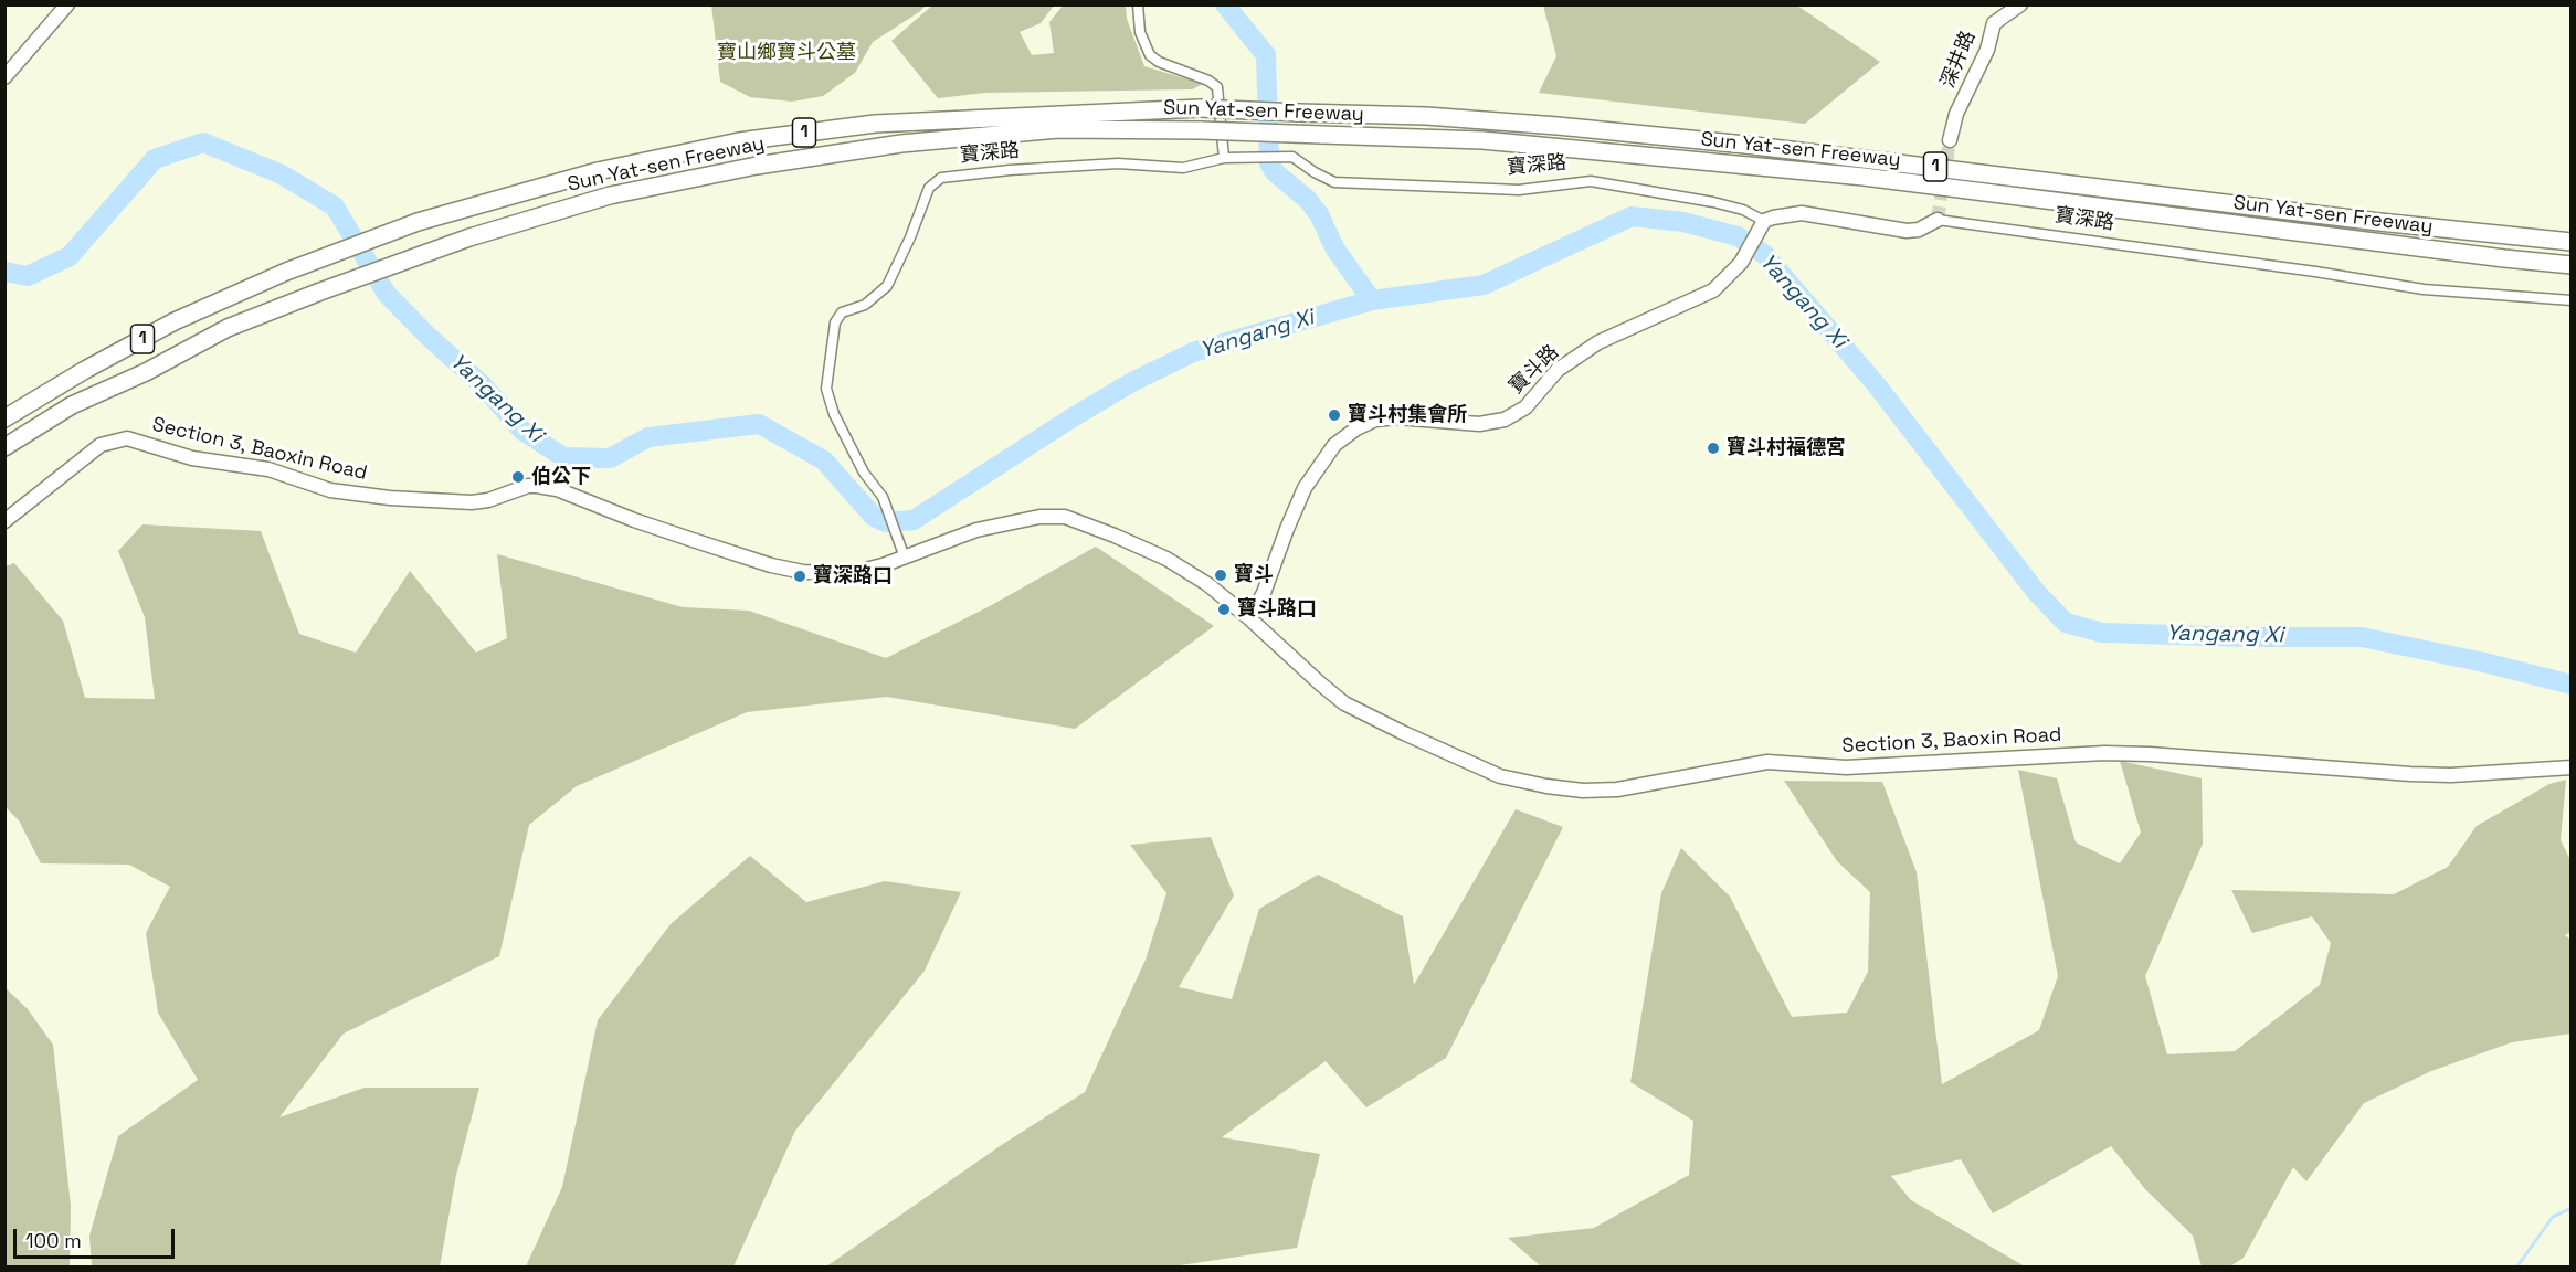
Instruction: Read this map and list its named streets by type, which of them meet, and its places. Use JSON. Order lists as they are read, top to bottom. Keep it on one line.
{"streets":{"highway":["Sun Yat-sen Freeway","1"],"street":["深井路","寶深路","寶斗路","Section 3, Baoxin Road"]},"crossings":[["寶深路","寶斗路"],["寶深路","Section 3, Baoxin Road"],["寶斗路","Section 3, Baoxin Road"]],"water":["Yangang Xi"],"parks":["寶山鄉寶斗公墓"],"places":["寶斗村集會所","寶斗村福德宮","伯公下","寶斗","寶深路口","寶斗路口"],"scale_bar":"100 m"}
